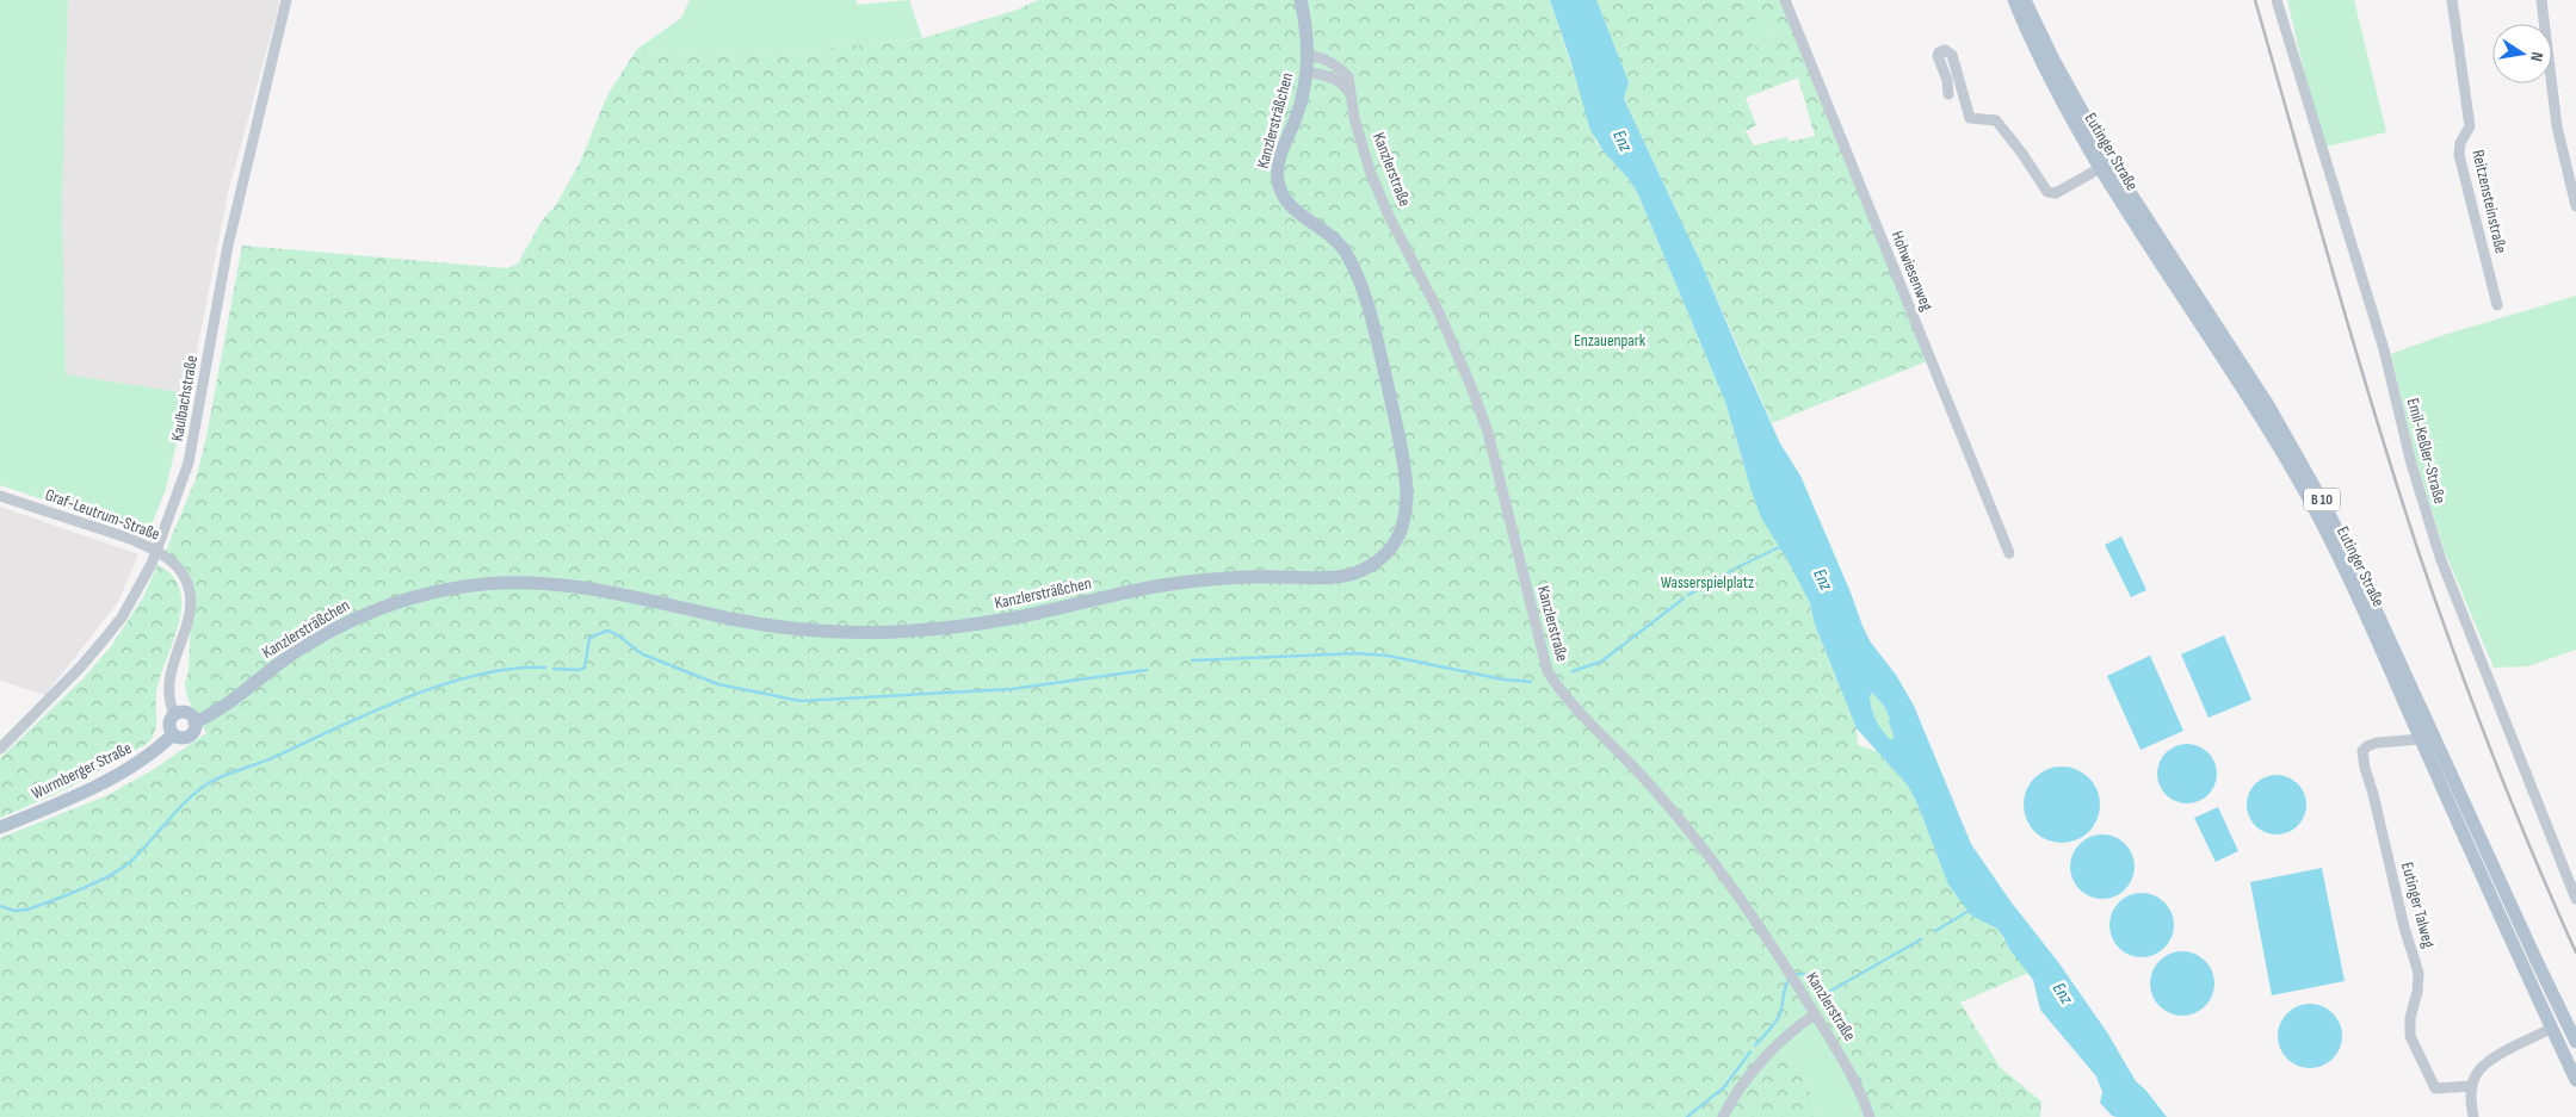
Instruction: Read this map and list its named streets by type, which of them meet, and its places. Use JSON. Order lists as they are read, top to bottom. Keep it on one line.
{"streets":{"main road":["Kanzlersträßchen","Eutinger Straße","B 10","Wurmberger Straße"],"street":["Kanzlerstraße","Reitzensteinstraße","Hohwiesenweg","Kaulbachstraße","Emil-Keßler-Straße","Graf-Leutrum-Straße","Eutinger Talweg"]},"crossings":[["Kanzlersträßchen","Kanzlerstraße"],["Kanzlersträßchen","Graf-Leutrum-Straße"],["Kanzlersträßchen","Wurmberger Straße"],["Eutinger Straße","Eutinger Talweg"],["Kaulbachstraße","Graf-Leutrum-Straße"],["Graf-Leutrum-Straße","Wurmberger Straße"]],"water":["Enz"],"parks":["Enzauenpark","Wasserspielplatz"],"north":"right"}
